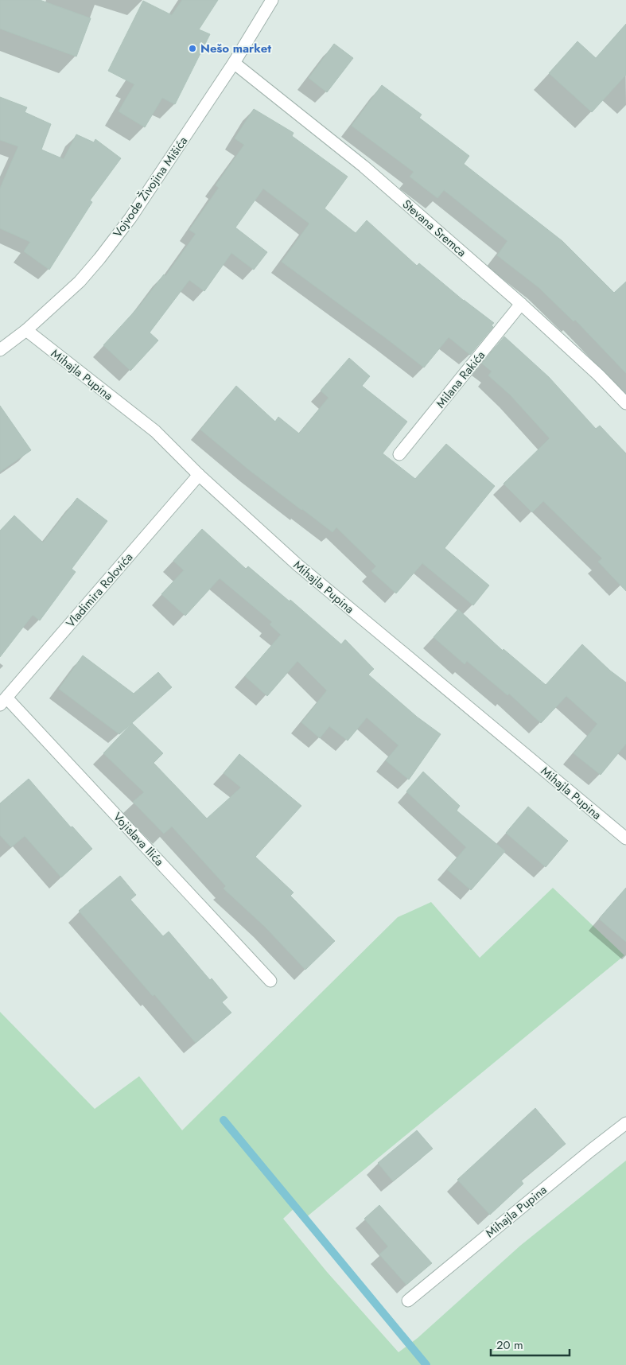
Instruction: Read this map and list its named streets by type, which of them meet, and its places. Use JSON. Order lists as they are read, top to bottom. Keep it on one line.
{"streets":{"street":["Vojvode Živojina Mišića","Stevana Sremca","Mihajla Pupina","Milana Rakića","Vladimira Rolovića","Vojislava Ilića"]},"crossings":[["Vojvode Živojina Mišića","Stevana Sremca"],["Vojvode Živojina Mišića","Mihajla Pupina"],["Stevana Sremca","Milana Rakića"],["Mihajla Pupina","Vladimira Rolovića"],["Vladimira Rolovića","Vojislava Ilića"]],"places":["Nešo market"],"scale_bar":"20 m"}
